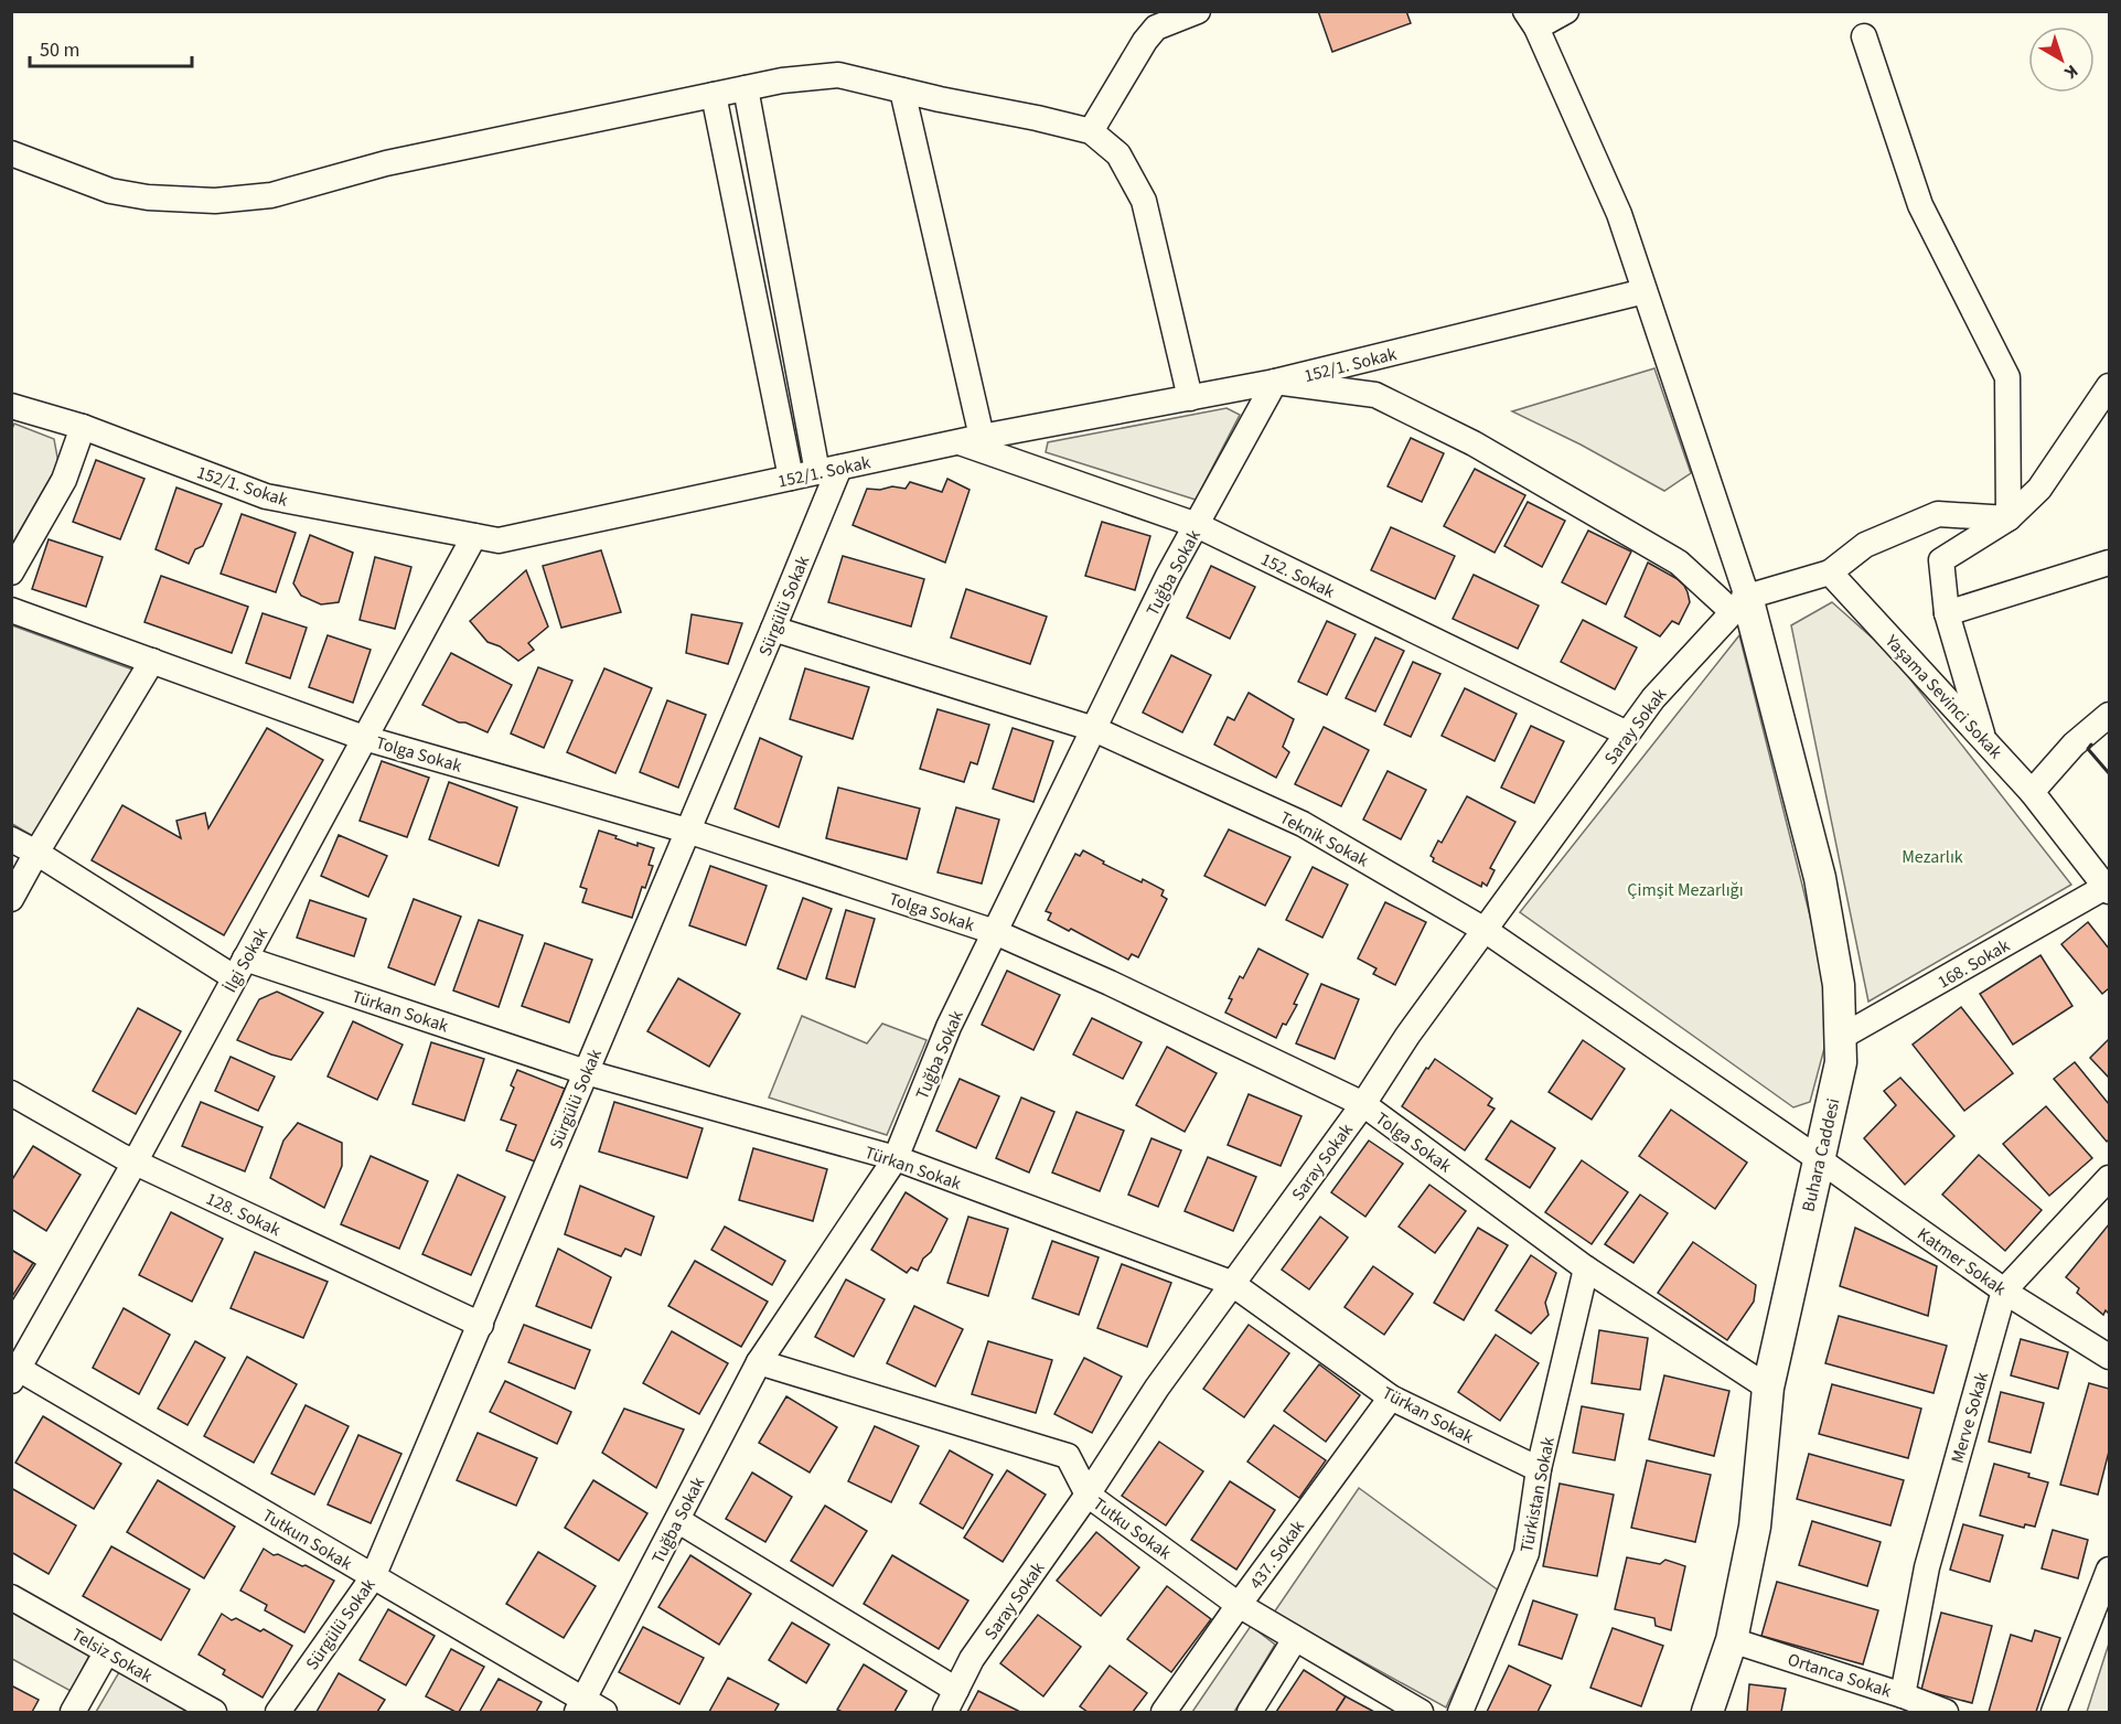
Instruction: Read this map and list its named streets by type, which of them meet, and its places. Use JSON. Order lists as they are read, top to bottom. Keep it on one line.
{"streets":{"main road":["Buhara Caddesi"],"street":["152/1. Sokak","Tuğba Sokak","152. Sokak","Sürgülü Sokak","Yaşama Sevinci Sokak","Saray Sokak","Tolga Sokak","Teknik Sokak","İlgi Sokak","168. Sokak","Türkan Sokak","128. Sokak","Katmer Sokak","Merve Sokak","Türkistan Sokak","Tutku Sokak","Tutkun Sokak","437. Sokak","Telsiz Sokak","Ortanca Sokak"]},"crossings":[["152/1. Sokak","Tuğba Sokak"],["152/1. Sokak","152. Sokak"],["152/1. Sokak","Sürgülü Sokak"],["152/1. Sokak","İlgi Sokak"],["Tuğba Sokak","152. Sokak"],["Tuğba Sokak","Tolga Sokak"],["Tuğba Sokak","Teknik Sokak"],["Tuğba Sokak","Türkan Sokak"],["Tuğba Sokak","Tutku Sokak"],["Tuğba Sokak","Tutkun Sokak"],["152. Sokak","Saray Sokak"],["Sürgülü Sokak","Tolga Sokak"],["Sürgülü Sokak","Teknik Sokak"],["Sürgülü Sokak","Türkan Sokak"],["Sürgülü Sokak","128. Sokak"],["Sürgülü Sokak","Tutkun Sokak"],["Yaşama Sevinci Sokak","168. Sokak"],["Saray Sokak","Tolga Sokak"],["Saray Sokak","Teknik Sokak"],["Saray Sokak","Türkan Sokak"],["Saray Sokak","Buhara Caddesi"],["Saray Sokak","Tutku Sokak"],["Tolga Sokak","İlgi Sokak"],["Tolga Sokak","Buhara Caddesi"],["Tolga Sokak","Türkistan Sokak"],["Teknik Sokak","Buhara Caddesi"],["Teknik Sokak","Katmer Sokak"],["İlgi Sokak","Türkan Sokak"],["İlgi Sokak","128. Sokak"],["İlgi Sokak","Tutkun Sokak"],["168. Sokak","Buhara Caddesi"],["Türkan Sokak","Türkistan Sokak"],["Türkan Sokak","437. Sokak"],["Buhara Caddesi","Katmer Sokak"],["Buhara Caddesi","Ortanca Sokak"],["Katmer Sokak","Merve Sokak"],["Merve Sokak","Ortanca Sokak"],["Tutku Sokak","437. Sokak"]],"parks":["Mezarlık","Çimşit Mezarlığı"],"scale_bar":"50 m","north":"bottom right"}
